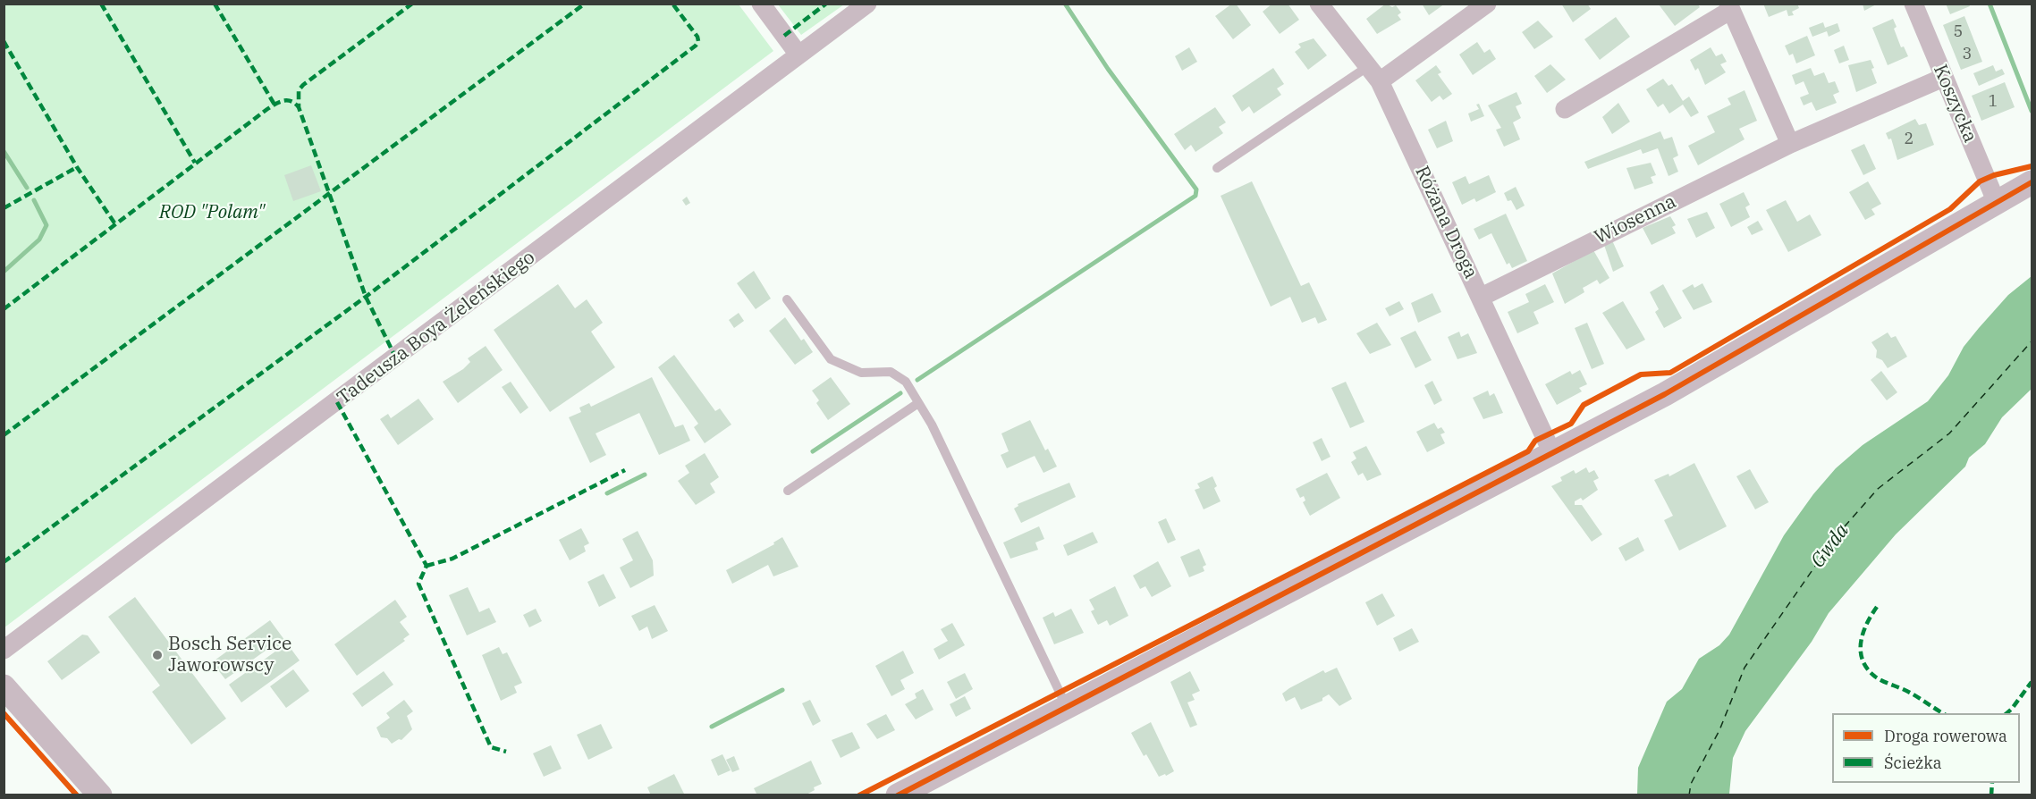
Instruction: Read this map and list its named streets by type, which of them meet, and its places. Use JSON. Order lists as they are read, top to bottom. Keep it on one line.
{"streets":{"street":["Koszycka","Wiosenna","Różana Droga","Tadeusza Boya Żeleńskiego"]},"crossings":[["Koszycka","Wiosenna"],["Wiosenna","Różana Droga"]],"water":["Gwda"],"parks":["ROD \"Polam\""],"places":["Bosch Service Jaworowscy"],"house_numbers":["5","3","1","2"],"legend":["Droga rowerowa","Ścieżka"]}
